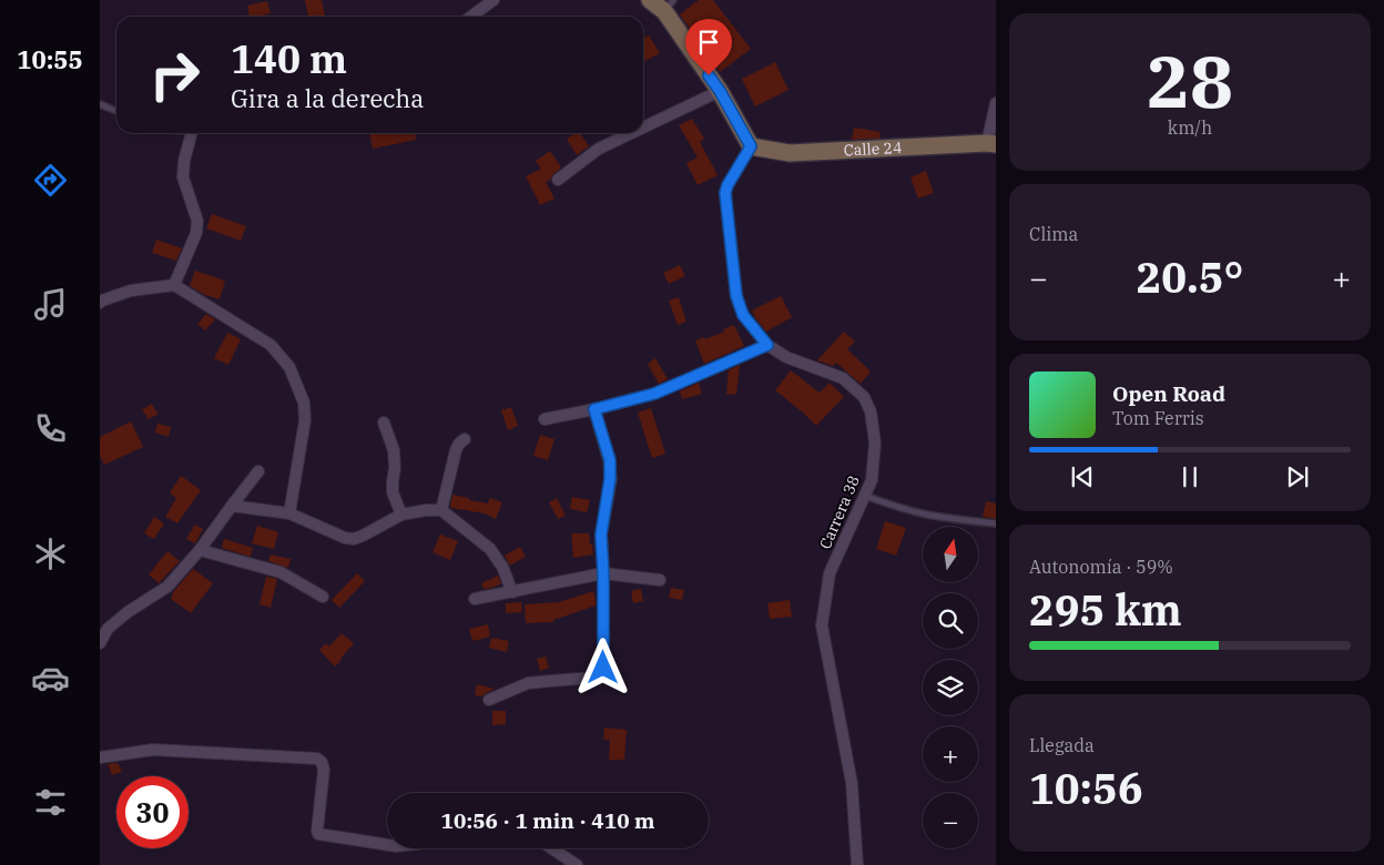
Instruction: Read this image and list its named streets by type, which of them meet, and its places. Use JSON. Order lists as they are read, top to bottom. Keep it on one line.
{"streets":{"street":["Calle 24","Carrera 38"]},"crossings":[["Calle 24","Carrera 38"]],"north":"top","page":{"tabs":"10:55","tile":[["28","km/h"],"Clima",["Autonomía · 59%","295 km"],["Llegada","10:56"]],"turn":["140 m","Gira a la derecha"],"heat":["−","20.5°","+"],"song":["Open Road","Tom Ferris"],"map_buttons":["+","−"],"limit":"30","trip":"10:56 · 1 min · 410 m"}}
